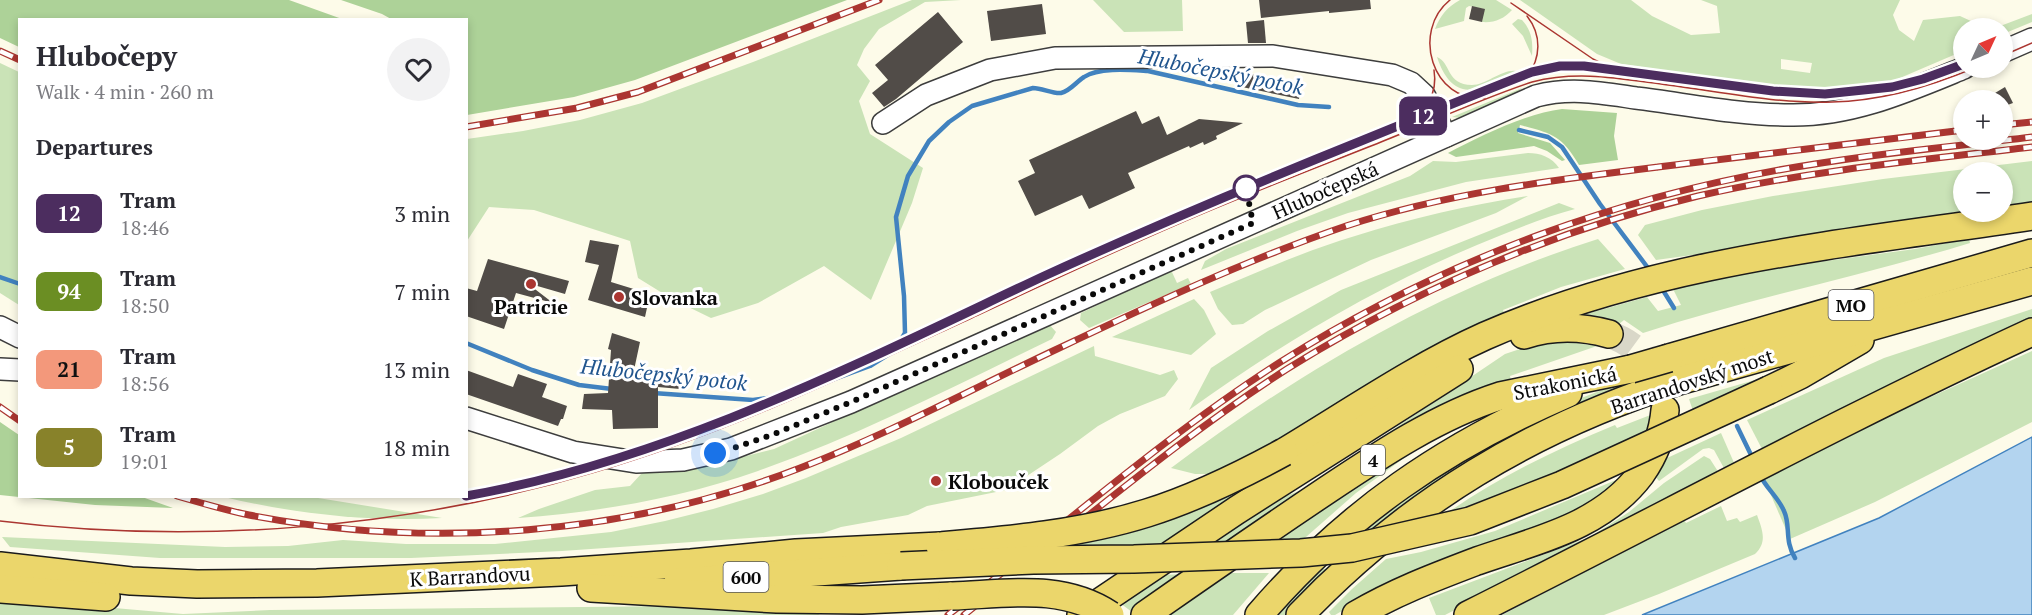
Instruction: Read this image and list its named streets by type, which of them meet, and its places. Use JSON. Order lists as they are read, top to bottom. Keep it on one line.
{"streets":{"main road":["MO","Barrandovský most","Strakonická","4","K Barrandovu","600"],"street":["Hlubočepská"]},"crossings":[["Barrandovský most","Strakonická"],["Barrandovský most","600"],["K Barrandovu","600"]],"water":["Hlubočepský potok"],"places":["Patricie","Slovanka","Klobouček"],"lines":["tram line 12"],"north":"top right","page":{"on_map":"12","map_buttons":["+","−"],"heading":[["Hlubočepy","Walk · 4 min · 260 m"],"Departures"],"list":[{"mark":"12","name":"Tram","note":"18:46","value":"3 min"},{"mark":"94","name":"Tram","note":"18:50","value":"7 min"},{"mark":"21","name":"Tram","note":"18:56","value":"13 min"},{"mark":"5","name":"Tram","note":"19:01","value":"18 min"}]}}
